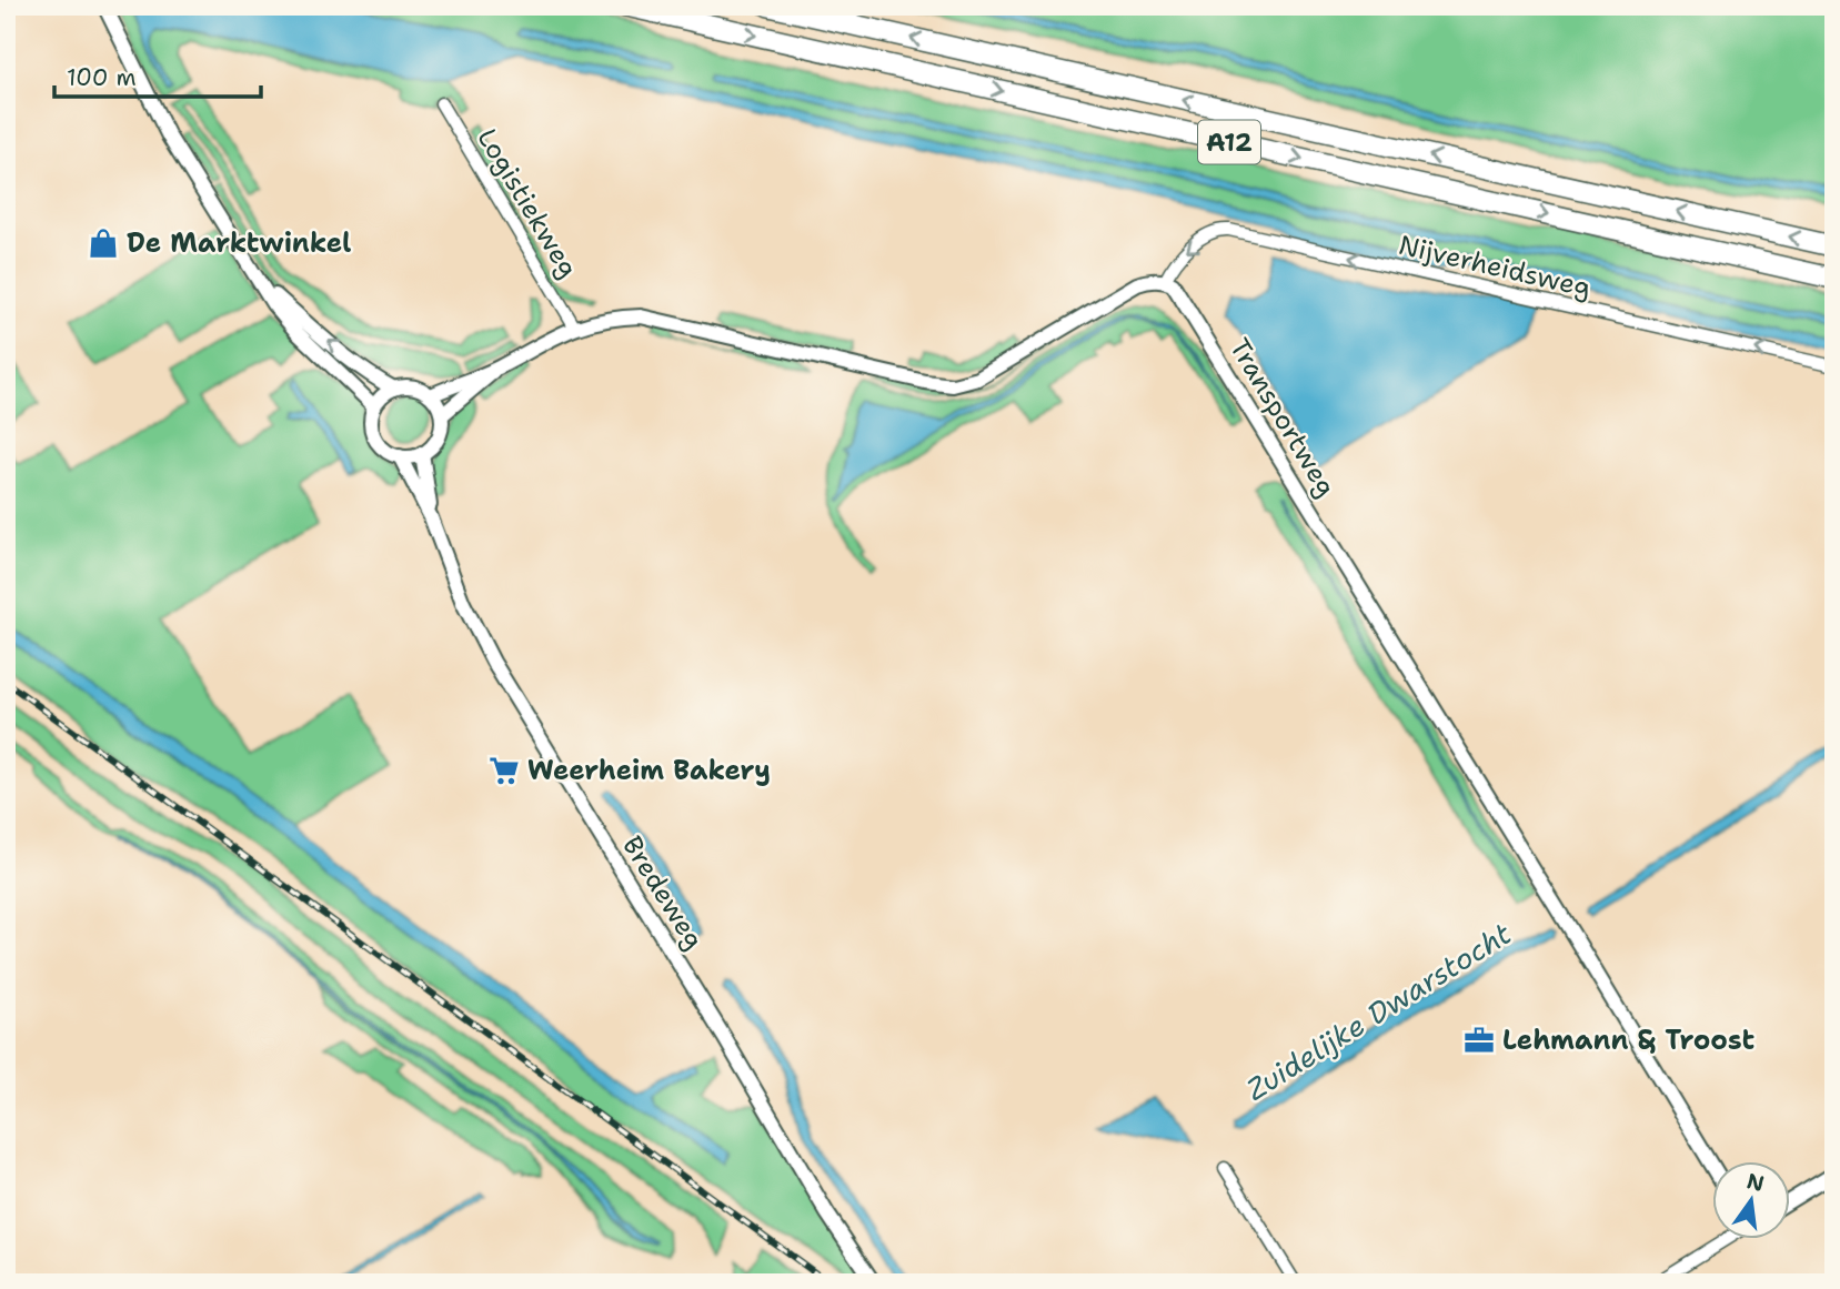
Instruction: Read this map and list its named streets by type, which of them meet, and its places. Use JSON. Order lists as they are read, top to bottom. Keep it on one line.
{"streets":{"highway":["A12"],"street":["Logistiekweg","Nijverheidsweg","Transportweg","Bredeweg"]},"crossings":[["Nijverheidsweg","Transportweg"]],"one_way":["Nijverheidsweg"],"water":["Zuidelijke Dwarstocht"],"places":{"shop":["De Marktwinkel"],"supermarket":["Weerheim Bakery"],"office":["Lehmann & Troost"]},"scale_bar":"100 m","north":"top"}
